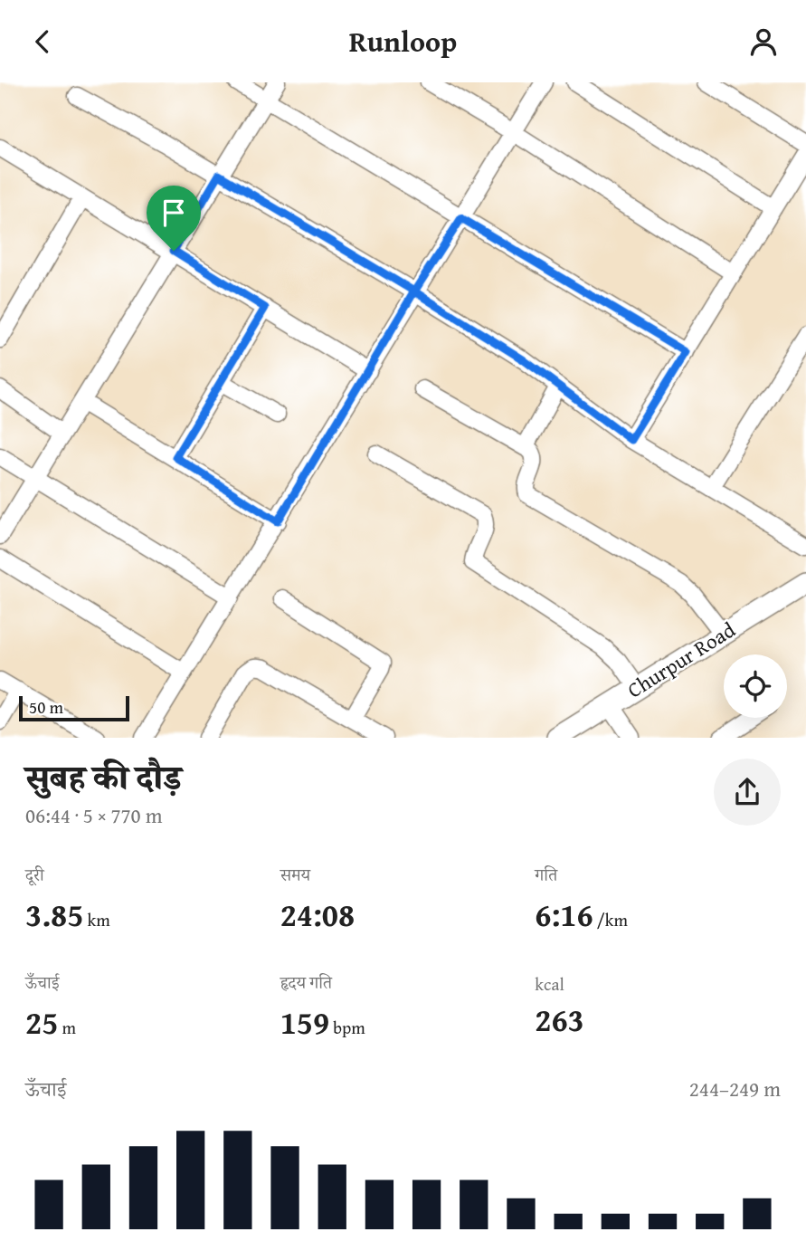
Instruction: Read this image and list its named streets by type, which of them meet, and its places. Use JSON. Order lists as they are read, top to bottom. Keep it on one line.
{"streets":{"street":["Churpur Road"]},"scale_bar":"50 m","page":{"header":"Runloop","scale":"50 m","heading":["सुबह की दौड़","06:44 · 5 × 770 m"],"stats":[["दूरी","3.85 km"],["समय","24:08"],["गति","6:16 /km"],["ऊँचाई","25 m"],["हृदय गति","159 bpm"],["kcal","263"]],"chart":["ऊँचाई","244–249 m"]}}
